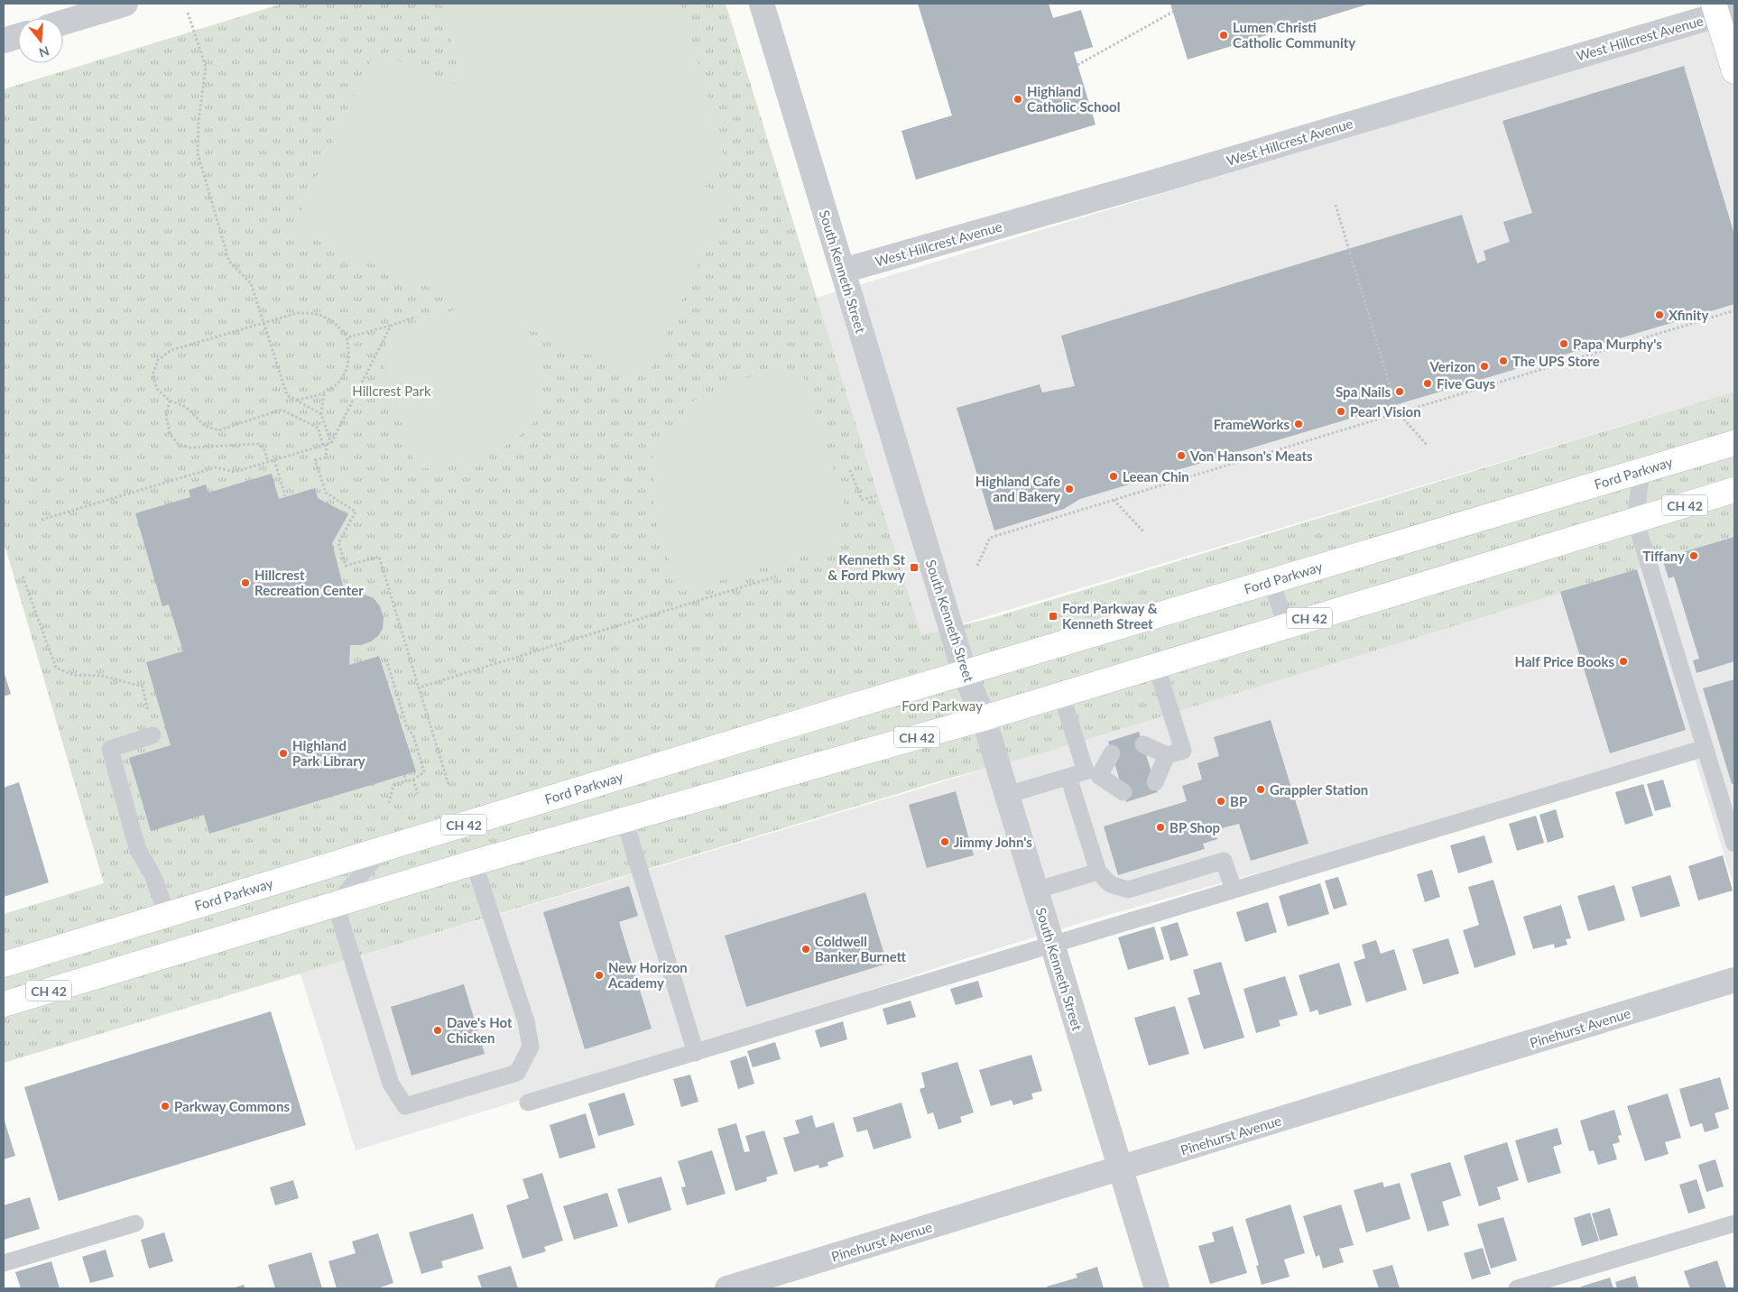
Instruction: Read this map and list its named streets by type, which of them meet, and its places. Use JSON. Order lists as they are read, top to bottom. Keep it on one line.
{"streets":{"main road":["Ford Parkway","CH 42"],"street":["West Hillcrest Avenue","South Kenneth Street","Pinehurst Avenue"]},"crossings":[["West Hillcrest Avenue","South Kenneth Street"],["South Kenneth Street","Ford Parkway"],["South Kenneth Street","CH 42"],["South Kenneth Street","Pinehurst Avenue"]],"parks":["Hillcrest Park","Ford Parkway"],"places":{"other":["Lumen Christi Catholic Community","Highland Catholic School","Xfinity","Papa Murphy's","The UPS Store","Verizon","Five Guys","Spa Nails","Pearl Vision","FrameWorks","Von Hanson's Meats","Leean Chin","Highland Cafe and Bakery","Tiffany","Hillcrest Recreation Center","Half Price Books","Highland Park Library","Grappler Station","BP","BP Shop","Jimmy John's","Coldwell Banker Burnett","New Horizon Academy","Dave's Hot Chicken","Parkway Commons"],"transit":["Kenneth St & Ford Pkwy","Ford Parkway & Kenneth Street"]},"north":"bottom"}
